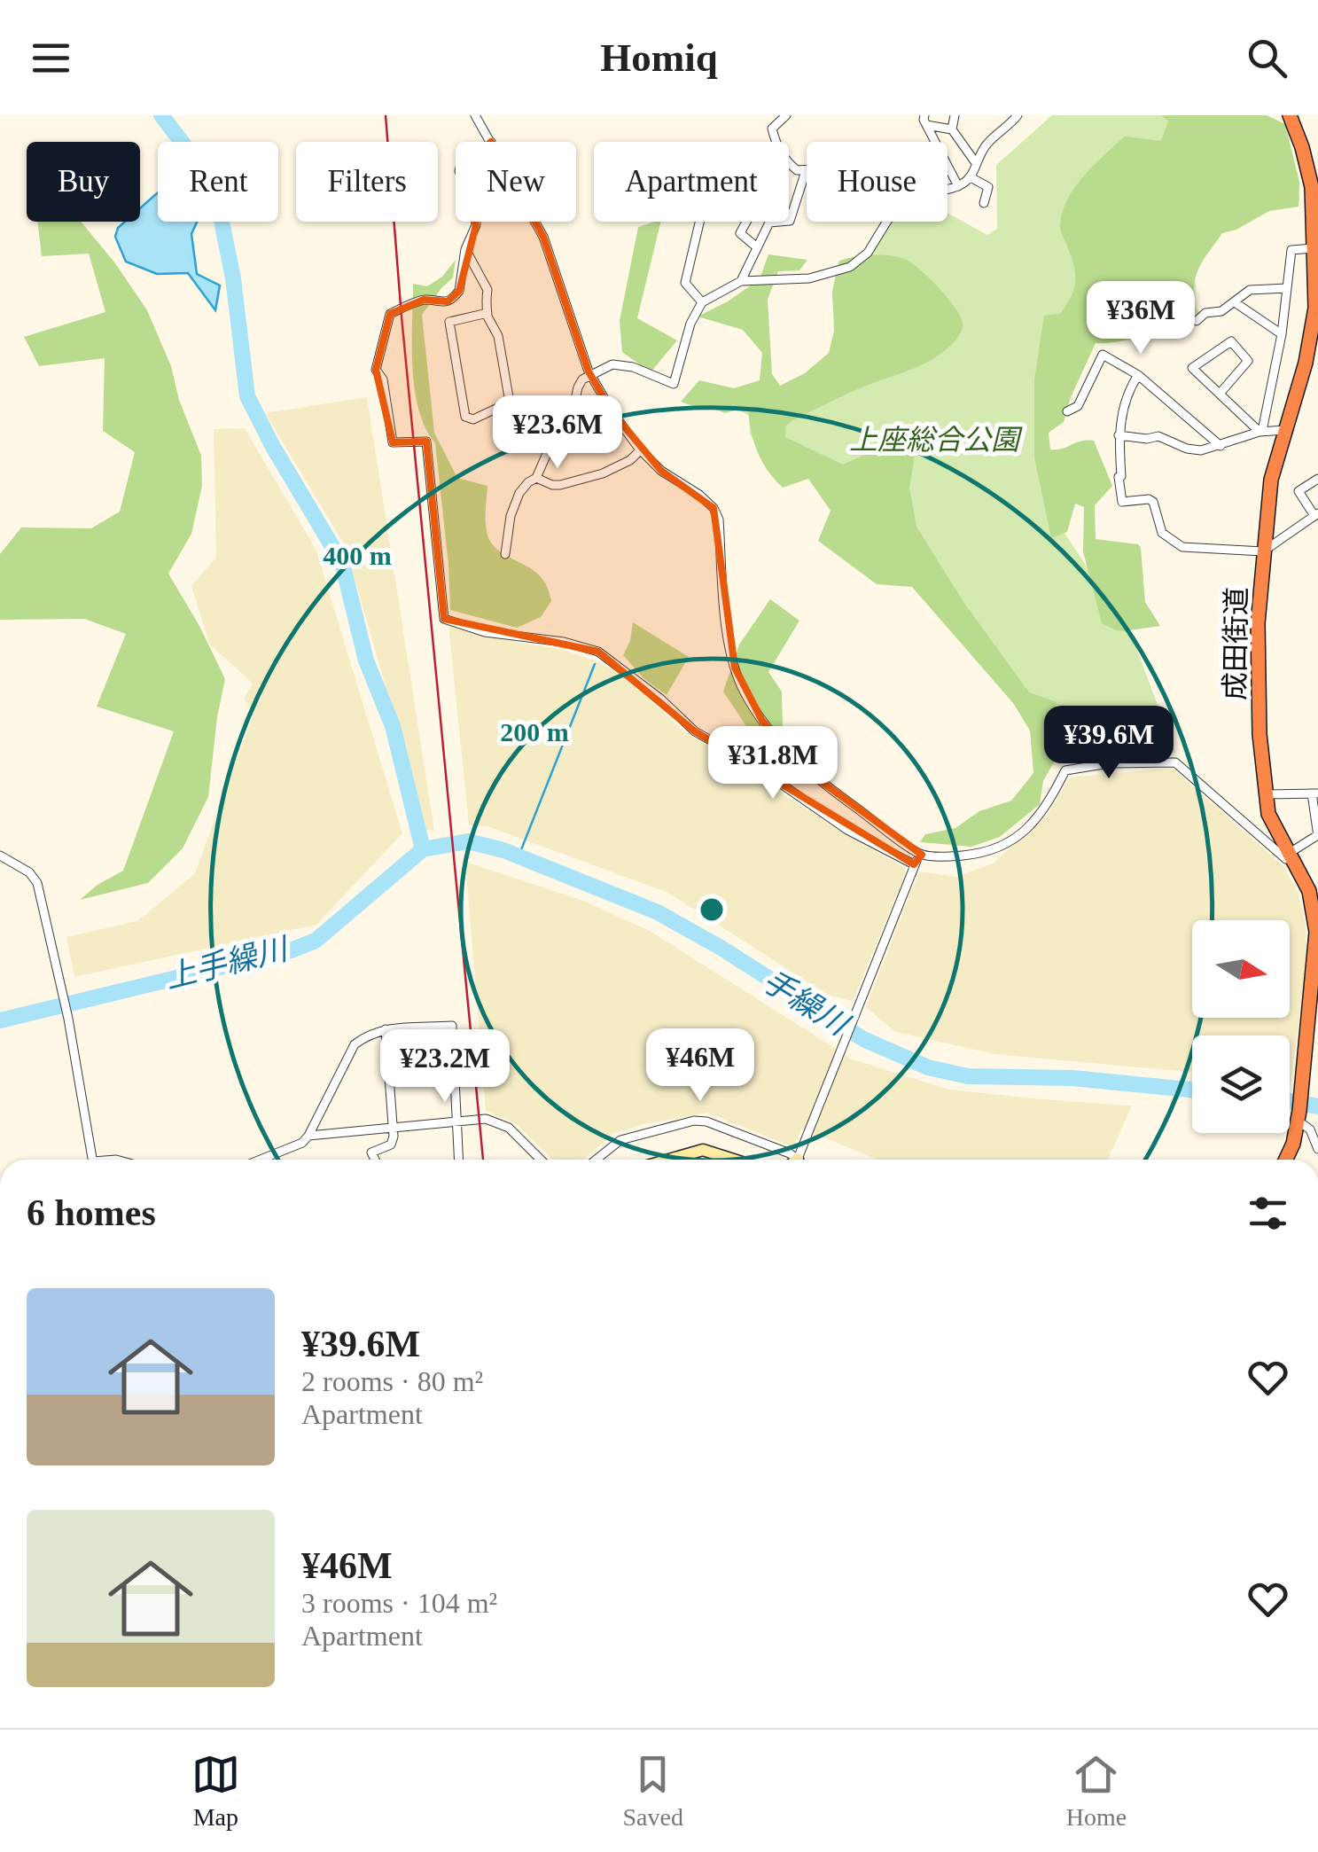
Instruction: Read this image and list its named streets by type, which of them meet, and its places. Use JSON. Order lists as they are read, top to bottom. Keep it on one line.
{"streets":{"highway":["成田街道"]},"water":["上手繰川","手繰川"],"parks":["上座総合公園"],"north":"right","page":{"header":"Homiq","chip":["Buy","Rent","Filters","New","Apartment","House"],"price":["¥36M","¥23.6M","¥39.6M","¥31.8M","¥46M","¥23.2M"],"heading":"6 homes","list":[{"name":"¥39.6M","note":"2 rooms · 80 m² · Apartment"},{"name":"¥46M","note":"3 rooms · 104 m² · Apartment"}],"tabs":["Map","Saved","Home"]},"rings":["400 m","200 m"]}
